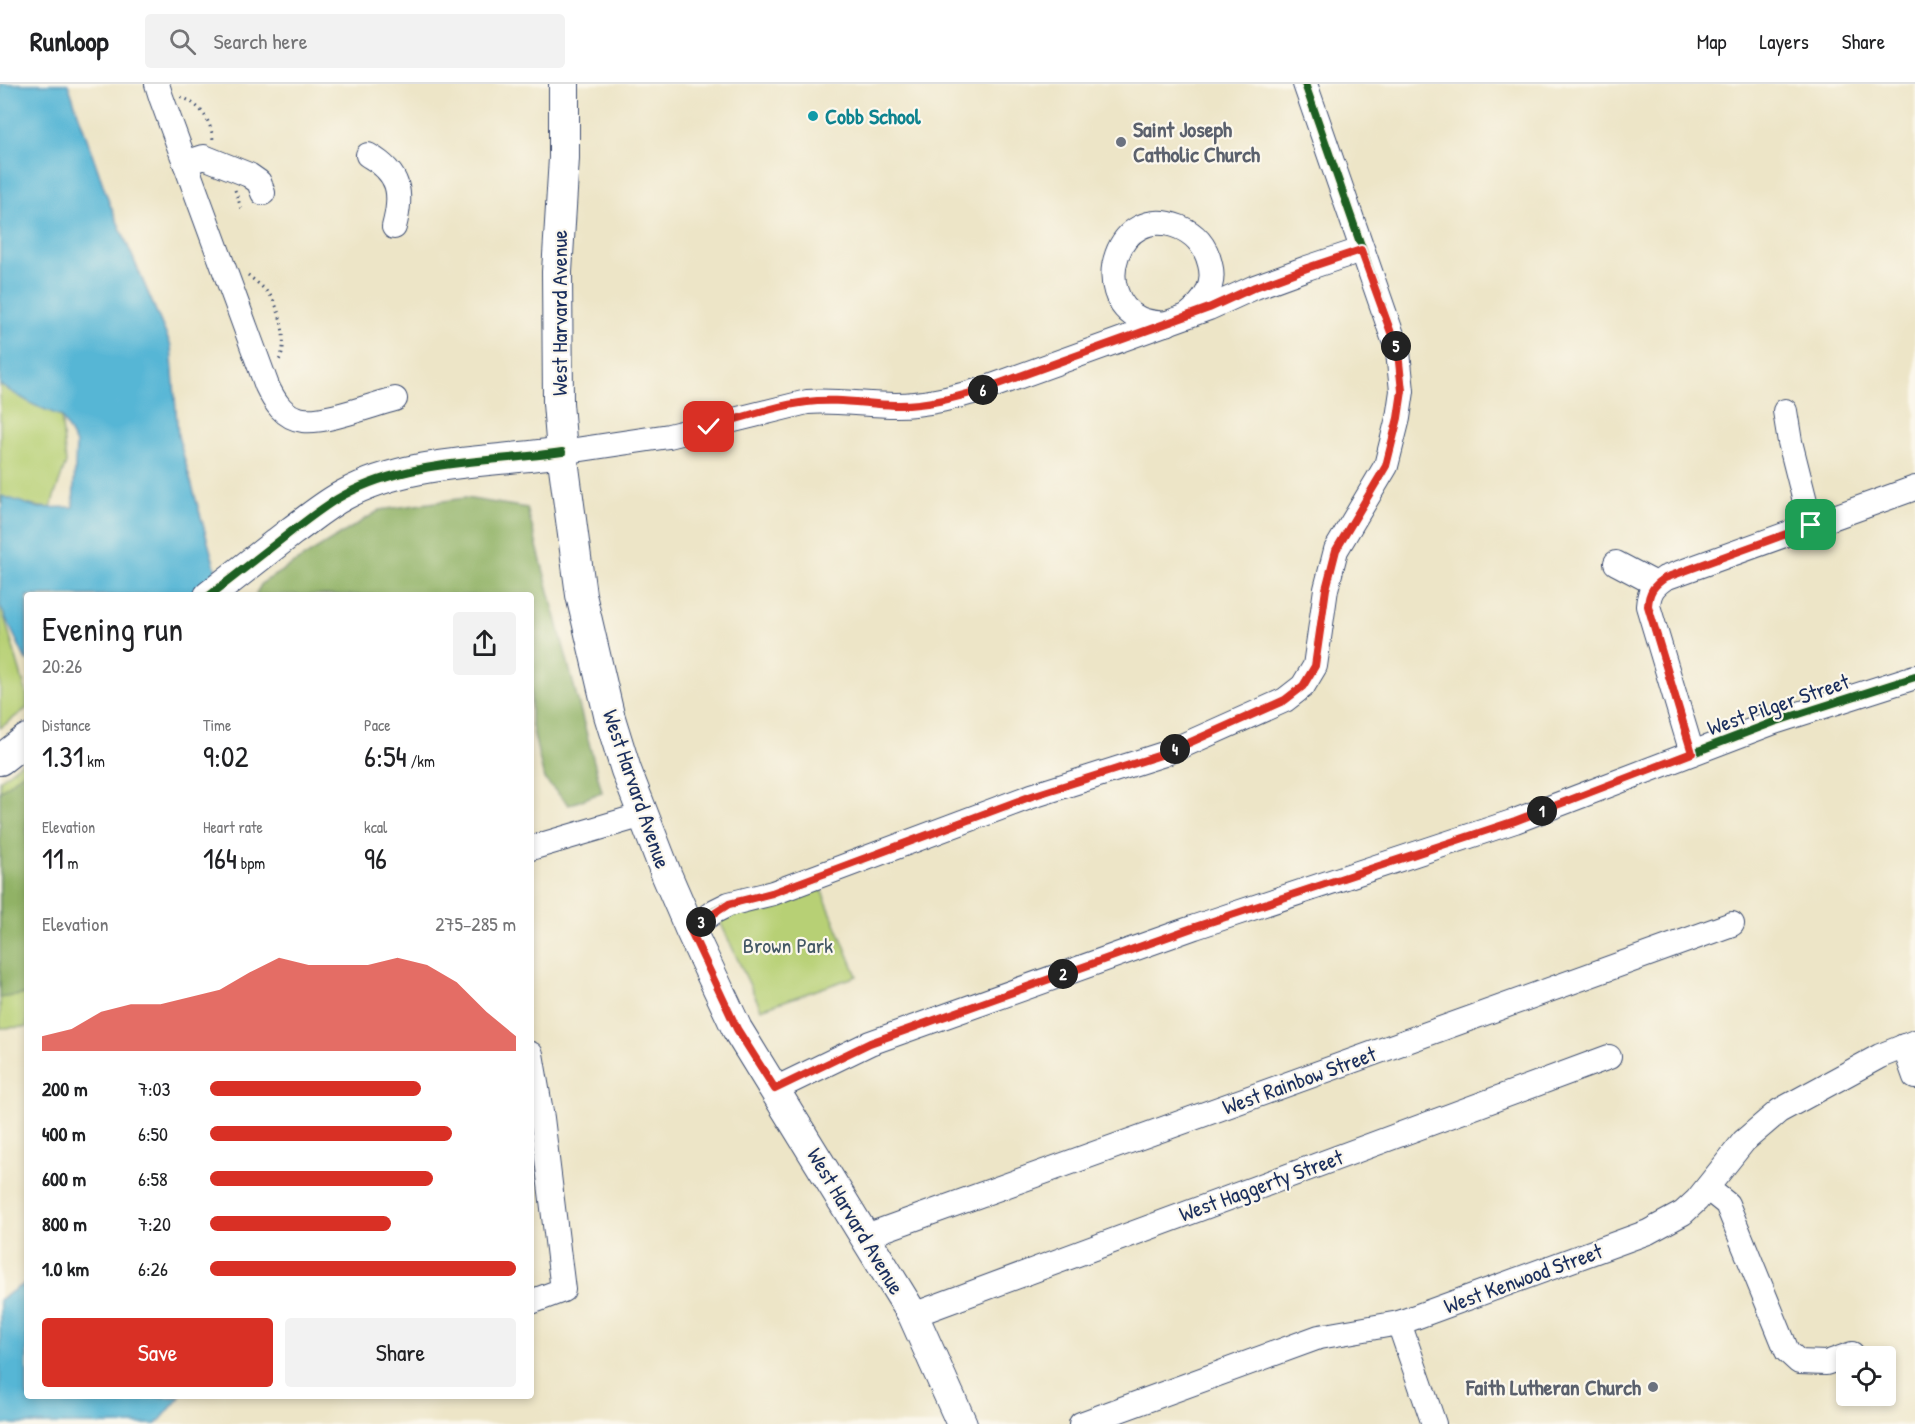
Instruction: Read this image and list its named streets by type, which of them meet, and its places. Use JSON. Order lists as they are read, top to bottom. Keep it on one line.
{"streets":{"main road":["West Harvard Avenue"],"street":["West Pilger Street","West Rainbow Street","West Haggerty Street","West Kenwood Street"]},"crossings":[["West Harvard Avenue","West Pilger Street"],["West Harvard Avenue","West Rainbow Street"],["West Harvard Avenue","West Haggerty Street"]],"parks":["Brown Park"],"places":["Cobb School","Saint Joseph Catholic Church","Faith Lutheran Church"],"page":{"header":"Runloop","search":"Search here","nav":["Map","Layers","Share"],"pins":["5","6","4","1","3","2"],"heading":["Evening run","20:26"],"stats":[["Distance","1.31 km"],["Time","9:02"],["Pace","6:54 /km"],["Elevation","11 m"],["Heart rate","164 bpm"],["kcal","96"]],"chart":["Elevation","275–285 m"],"list":[{"name":"200 m","note":"7:03"},{"name":"400 m","note":"6:50"},{"name":"600 m","note":"6:58"},{"name":"800 m","note":"7:20"},{"name":"1.0 km","note":"6:26"}],"buttons":["Save","Share"]}}
